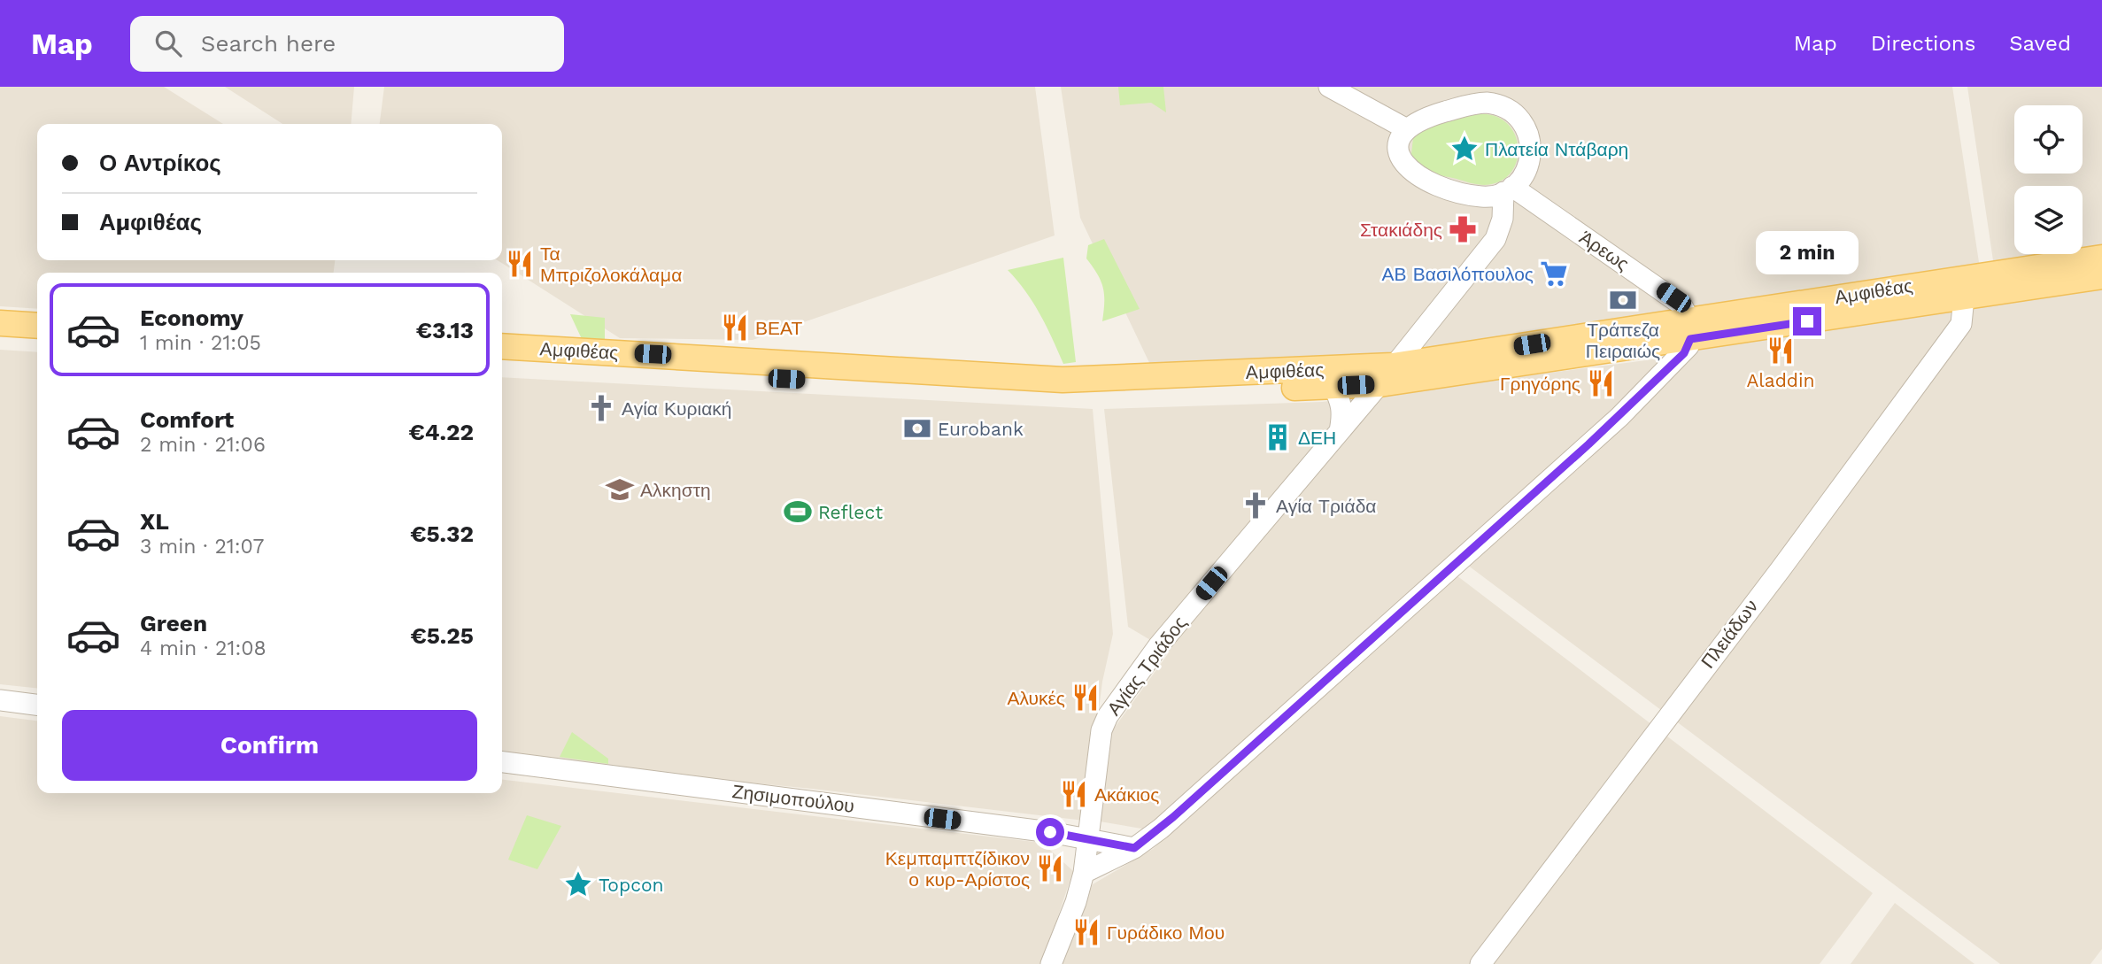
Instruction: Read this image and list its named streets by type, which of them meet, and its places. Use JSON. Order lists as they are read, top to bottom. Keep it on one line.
{"streets":{"main road":["Αμφιθέας"],"street":["Άρεως","Πλειάδων","Αγίας Τριάδος","Ζησιμοπούλου"]},"crossings":[["Άρεως","Αμφιθέας"],["Άρεως","Αγίας Τριάδος"],["Αμφιθέας","Πλειάδων"],["Αμφιθέας","Αγίας Τριάδος"],["Αγίας Τριάδος","Ζησιμοπούλου"]],"places":{"place":["Πλατεία Ντάβαρη","Topcon"],"pharmacy":["Στακιάδης"],"restaurant":["Τα Μπριζολοκάλαμα","ΒΕΑΤ","Aladdin","Γρηγόρης","Αλυκές","Ακάκιος","Κεμπαμπτζίδικον ο κυρ-Αρίστος","Γυράδικο Μου"],"supermarket":["ΑΒ Βασιλόπουλος"],"bank":["Τράπεζα Πειραιώς","Eurobank"],"church":["Αγία Κυριακή","Αγία Τριάδα"],"building":["ΔΕΗ"],"school or university":["Αλκηστη"],"sports":["Reflect"]},"page":{"header":"Map","search":"Search here","nav":["Map","Directions","Saved"],"banner":["Ο Αντρίκος","Αμφιθέας"],"bubble":"2 min","list":[{"name":"Economy","note":"1 min · 21:05","value":"€3.13"},{"name":"Comfort","note":"2 min · 21:06","value":"€4.22"},{"name":"XL","note":"3 min · 21:07","value":"€5.32"},{"name":"Green","note":"4 min · 21:08","value":"€5.25"}],"buttons":"Confirm"}}
